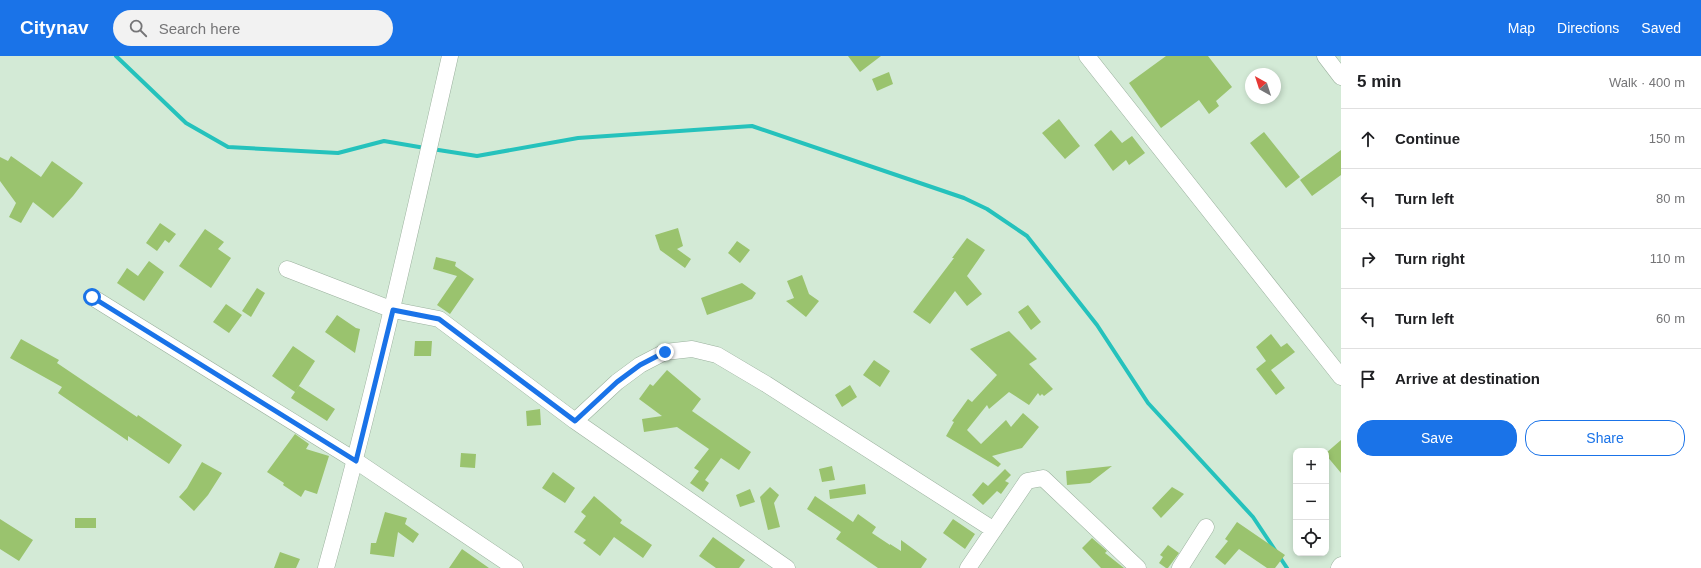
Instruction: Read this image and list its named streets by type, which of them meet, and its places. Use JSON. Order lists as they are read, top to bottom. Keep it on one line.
{"north":"top left","page":{"header":"Citynav","search":"Search here","nav":["Map","Directions","Saved"],"heading":["5 min","Walk · 400 m"],"list":[["Continue","150 m"],["Turn left","80 m"],["Turn right","110 m"],["Turn left","60 m"],"Arrive at destination"],"buttons":["Save","Share"],"map_buttons":["+","−"]}}
